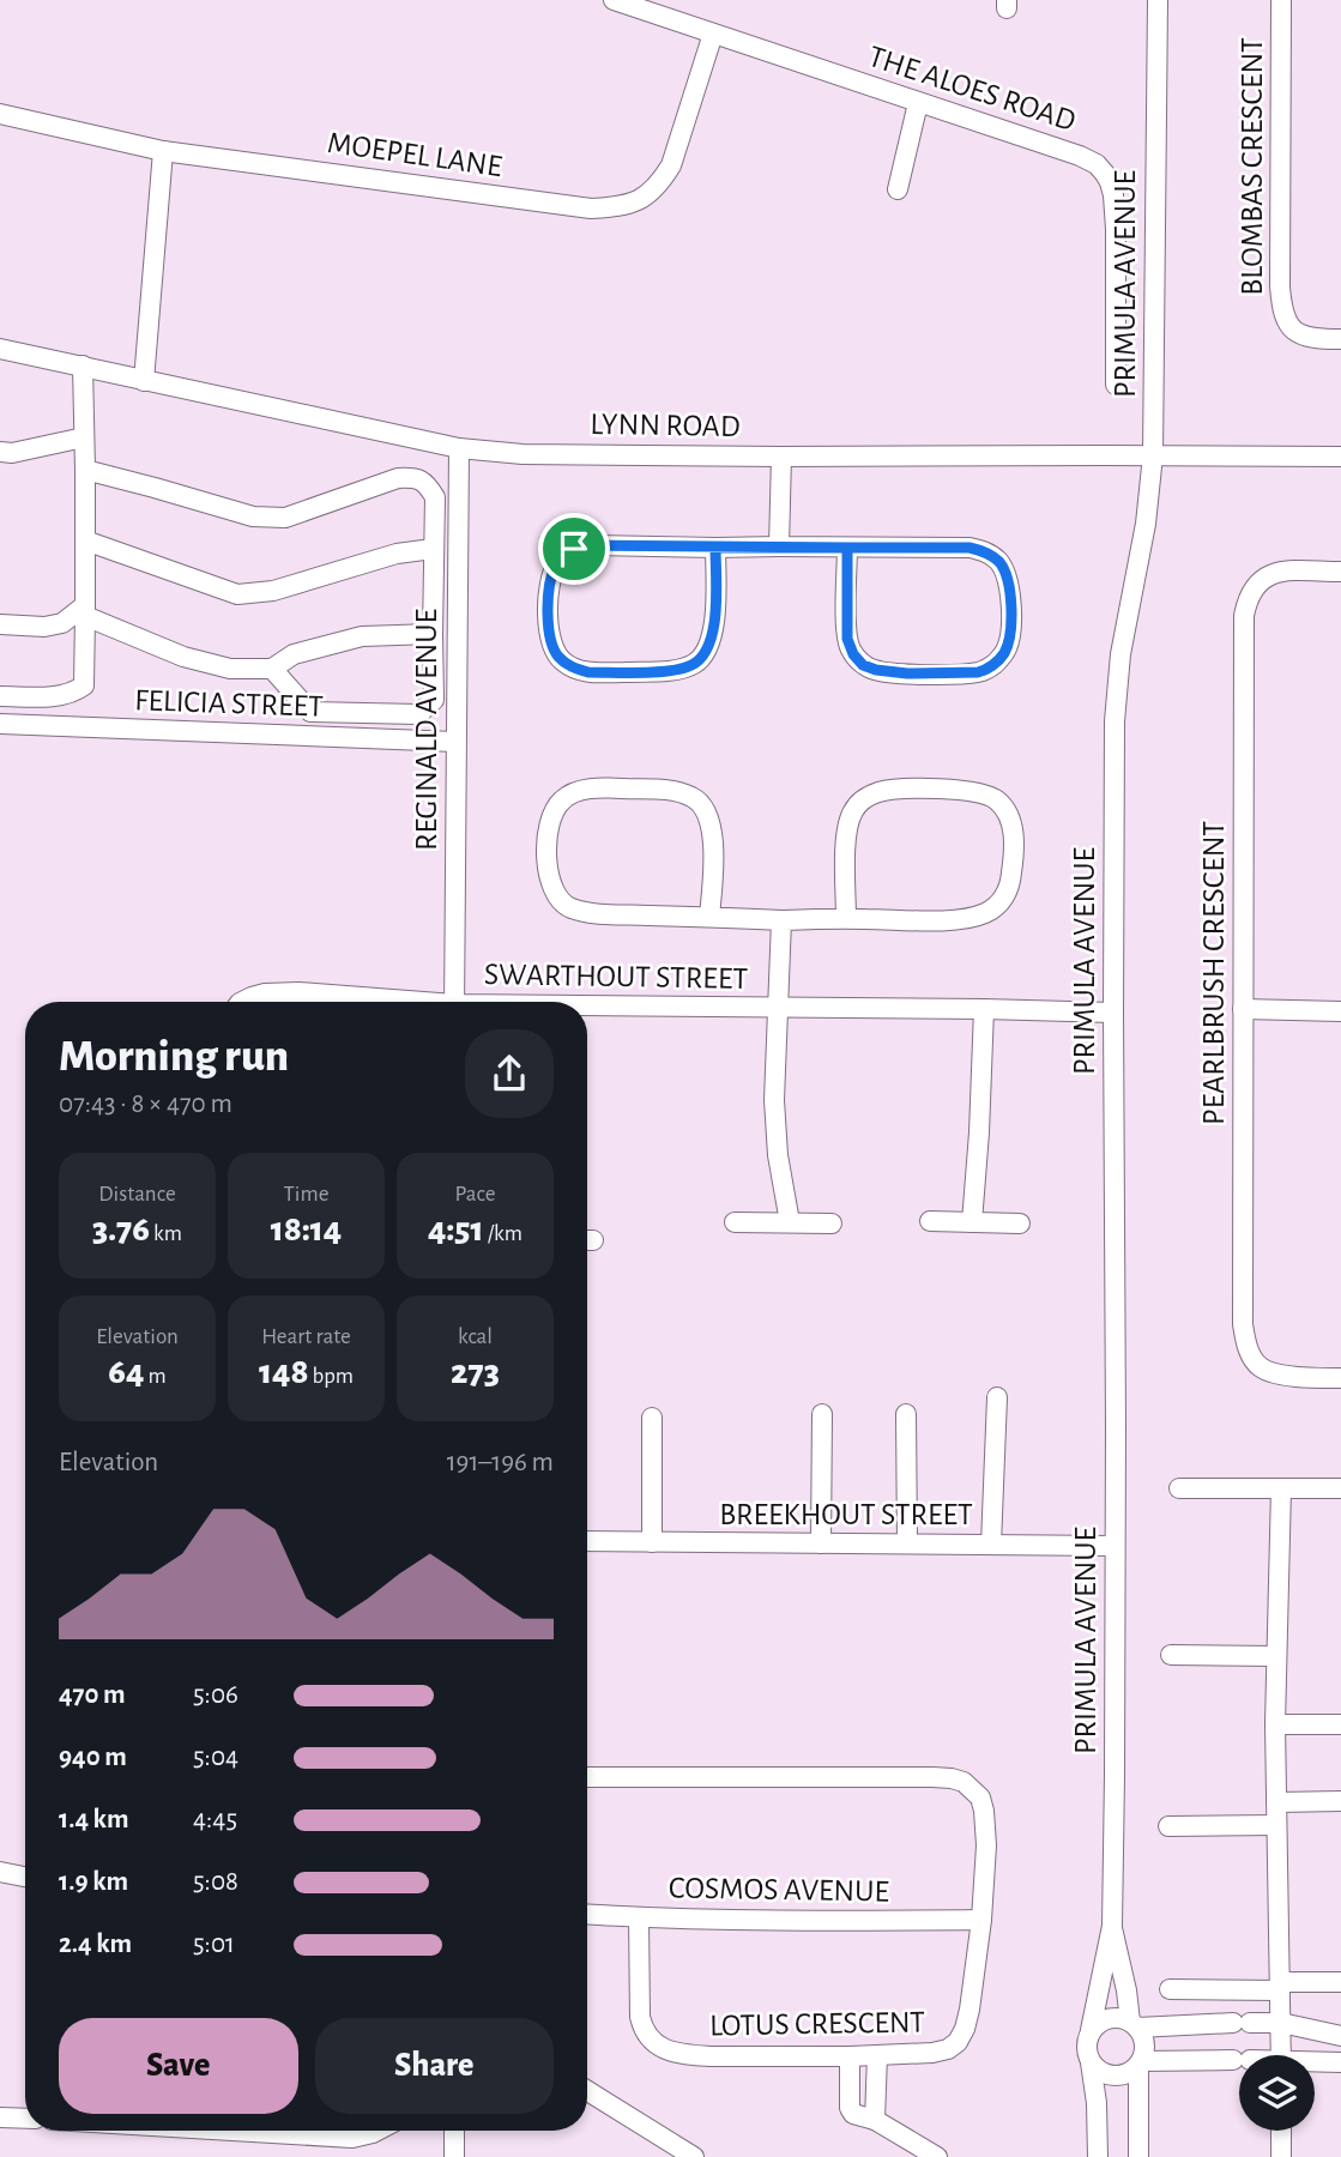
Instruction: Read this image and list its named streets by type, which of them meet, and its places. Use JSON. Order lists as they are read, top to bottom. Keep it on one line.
{"streets":{"street":["THE ALOES ROAD","MOEPEL LANE","BLOMBAS CRESCENT","PRIMULA AVENUE","LYNN ROAD","FELICIA STREET","REGINALD AVENUE","PEARLBRUSH CRESCENT","SWARTHOUT STREET","BREEKHOUT STREET","COSMOS AVENUE","LOTUS CRESCENT"]},"crossings":[["THE ALOES ROAD","MOEPEL LANE"],["PRIMULA AVENUE","LYNN ROAD"],["PRIMULA AVENUE","SWARTHOUT STREET"],["PRIMULA AVENUE","BREEKHOUT STREET"],["LYNN ROAD","REGINALD AVENUE"],["FELICIA STREET","REGINALD AVENUE"],["COSMOS AVENUE","LOTUS CRESCENT"]],"page":{"heading":["Morning run","07:43 · 8 × 470 m"],"stats":[["Distance","3.76 km"],["Time","18:14"],["Pace","4:51 /km"],["Elevation","64 m"],["Heart rate","148 bpm"],["kcal","273"]],"chart":["Elevation","191–196 m"],"list":[{"name":"470 m","note":"5:06"},{"name":"940 m","note":"5:04"},{"name":"1.4 km","note":"4:45"},{"name":"1.9 km","note":"5:08"},{"name":"2.4 km","note":"5:01"}],"buttons":["Save","Share"]}}
